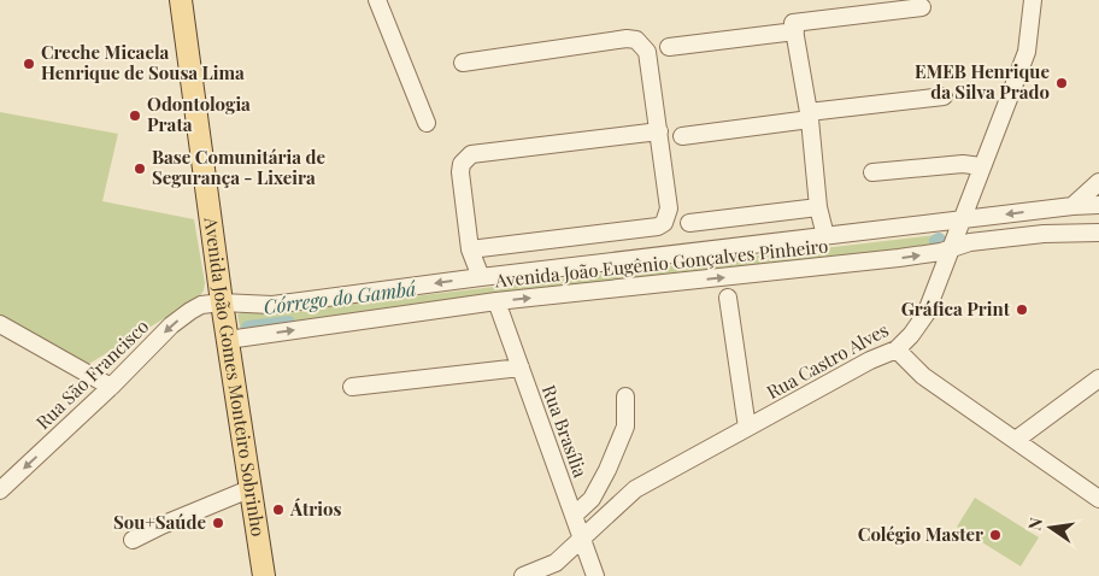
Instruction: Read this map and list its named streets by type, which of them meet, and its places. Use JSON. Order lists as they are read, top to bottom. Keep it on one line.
{"streets":{"main road":["Avenida João Gomes Monteiro Sobrinho"],"street":["Avenida João Eugênio Gonçalves Pinheiro","Rua Castro Alves","Rua São Francisco","Rua Brasília"]},"crossings":[["Avenida João Eugênio Gonçalves Pinheiro","Rua Castro Alves"],["Avenida João Eugênio Gonçalves Pinheiro","Rua São Francisco"],["Avenida João Eugênio Gonçalves Pinheiro","Avenida João Gomes Monteiro Sobrinho"],["Avenida João Eugênio Gonçalves Pinheiro","Rua Brasília"],["Rua Castro Alves","Rua Brasília"],["Rua São Francisco","Avenida João Gomes Monteiro Sobrinho"]],"one_way":["Rua São Francisco"],"water":["Córrego do Gambá"],"places":["Creche Micaela Henrique de Sousa Lima","EMEB Henrique da Silva Prado","Odontologia Prata","Base Comunitária de Segurança - Lixeira","Gráfica Print","Átrios","Sou+Saúde","Colégio Master"],"north":"left"}
